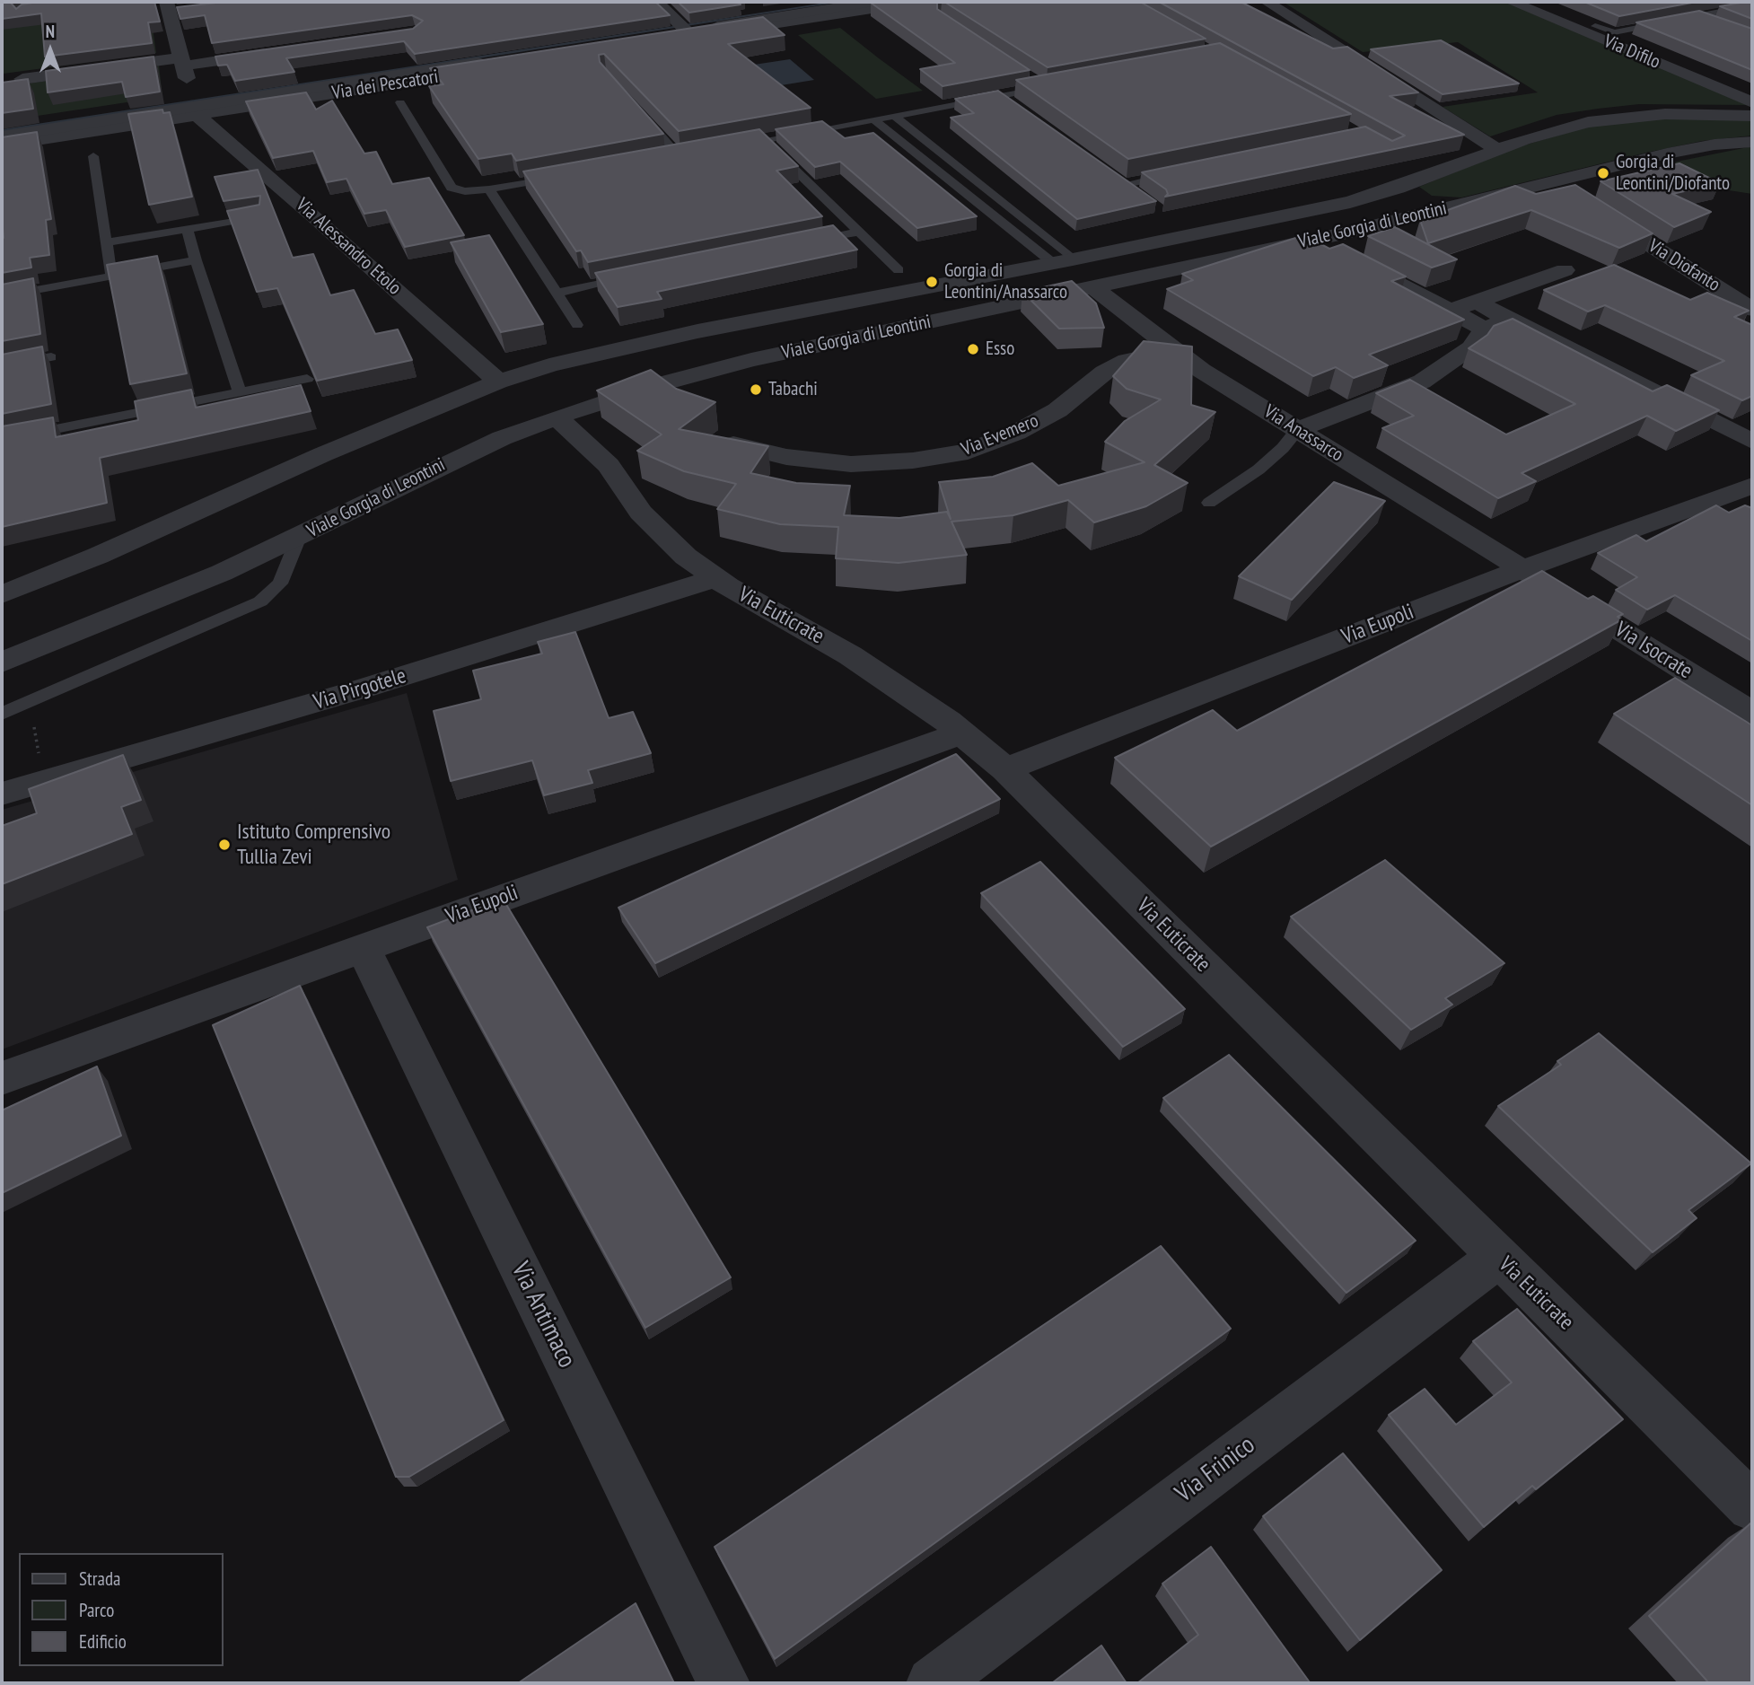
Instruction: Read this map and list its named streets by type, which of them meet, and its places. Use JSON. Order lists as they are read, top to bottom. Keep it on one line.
{"streets":{"street":["Via Difilo","Via dei Pescatori","Viale Gorgia di Leontini","Via Alessandro Etolo","Via Diofanto","Via Anassarco","Via Evemero","Via Euticrate","Via Eupoli","Via Isocrate","Via Pirgotele","Via Antimaco","Via Frinico"]},"crossings":[["Via dei Pescatori","Via Alessandro Etolo"],["Viale Gorgia di Leontini","Via Alessandro Etolo"],["Viale Gorgia di Leontini","Via Anassarco"],["Viale Gorgia di Leontini","Via Euticrate"],["Via Anassarco","Via Evemero"],["Via Anassarco","Via Eupoli"],["Via Anassarco","Via Isocrate"],["Via Euticrate","Via Eupoli"],["Via Euticrate","Via Pirgotele"],["Via Euticrate","Via Frinico"],["Via Eupoli","Via Isocrate"],["Via Eupoli","Via Antimaco"]],"places":["Gorgia di Leontini/Diofanto","Gorgia di Leontini/Anassarco","Esso","Tabachi","Istituto Comprensivo Tullia Zevi"],"legend":["Strada","Parco","Edificio"],"north":"top"}
